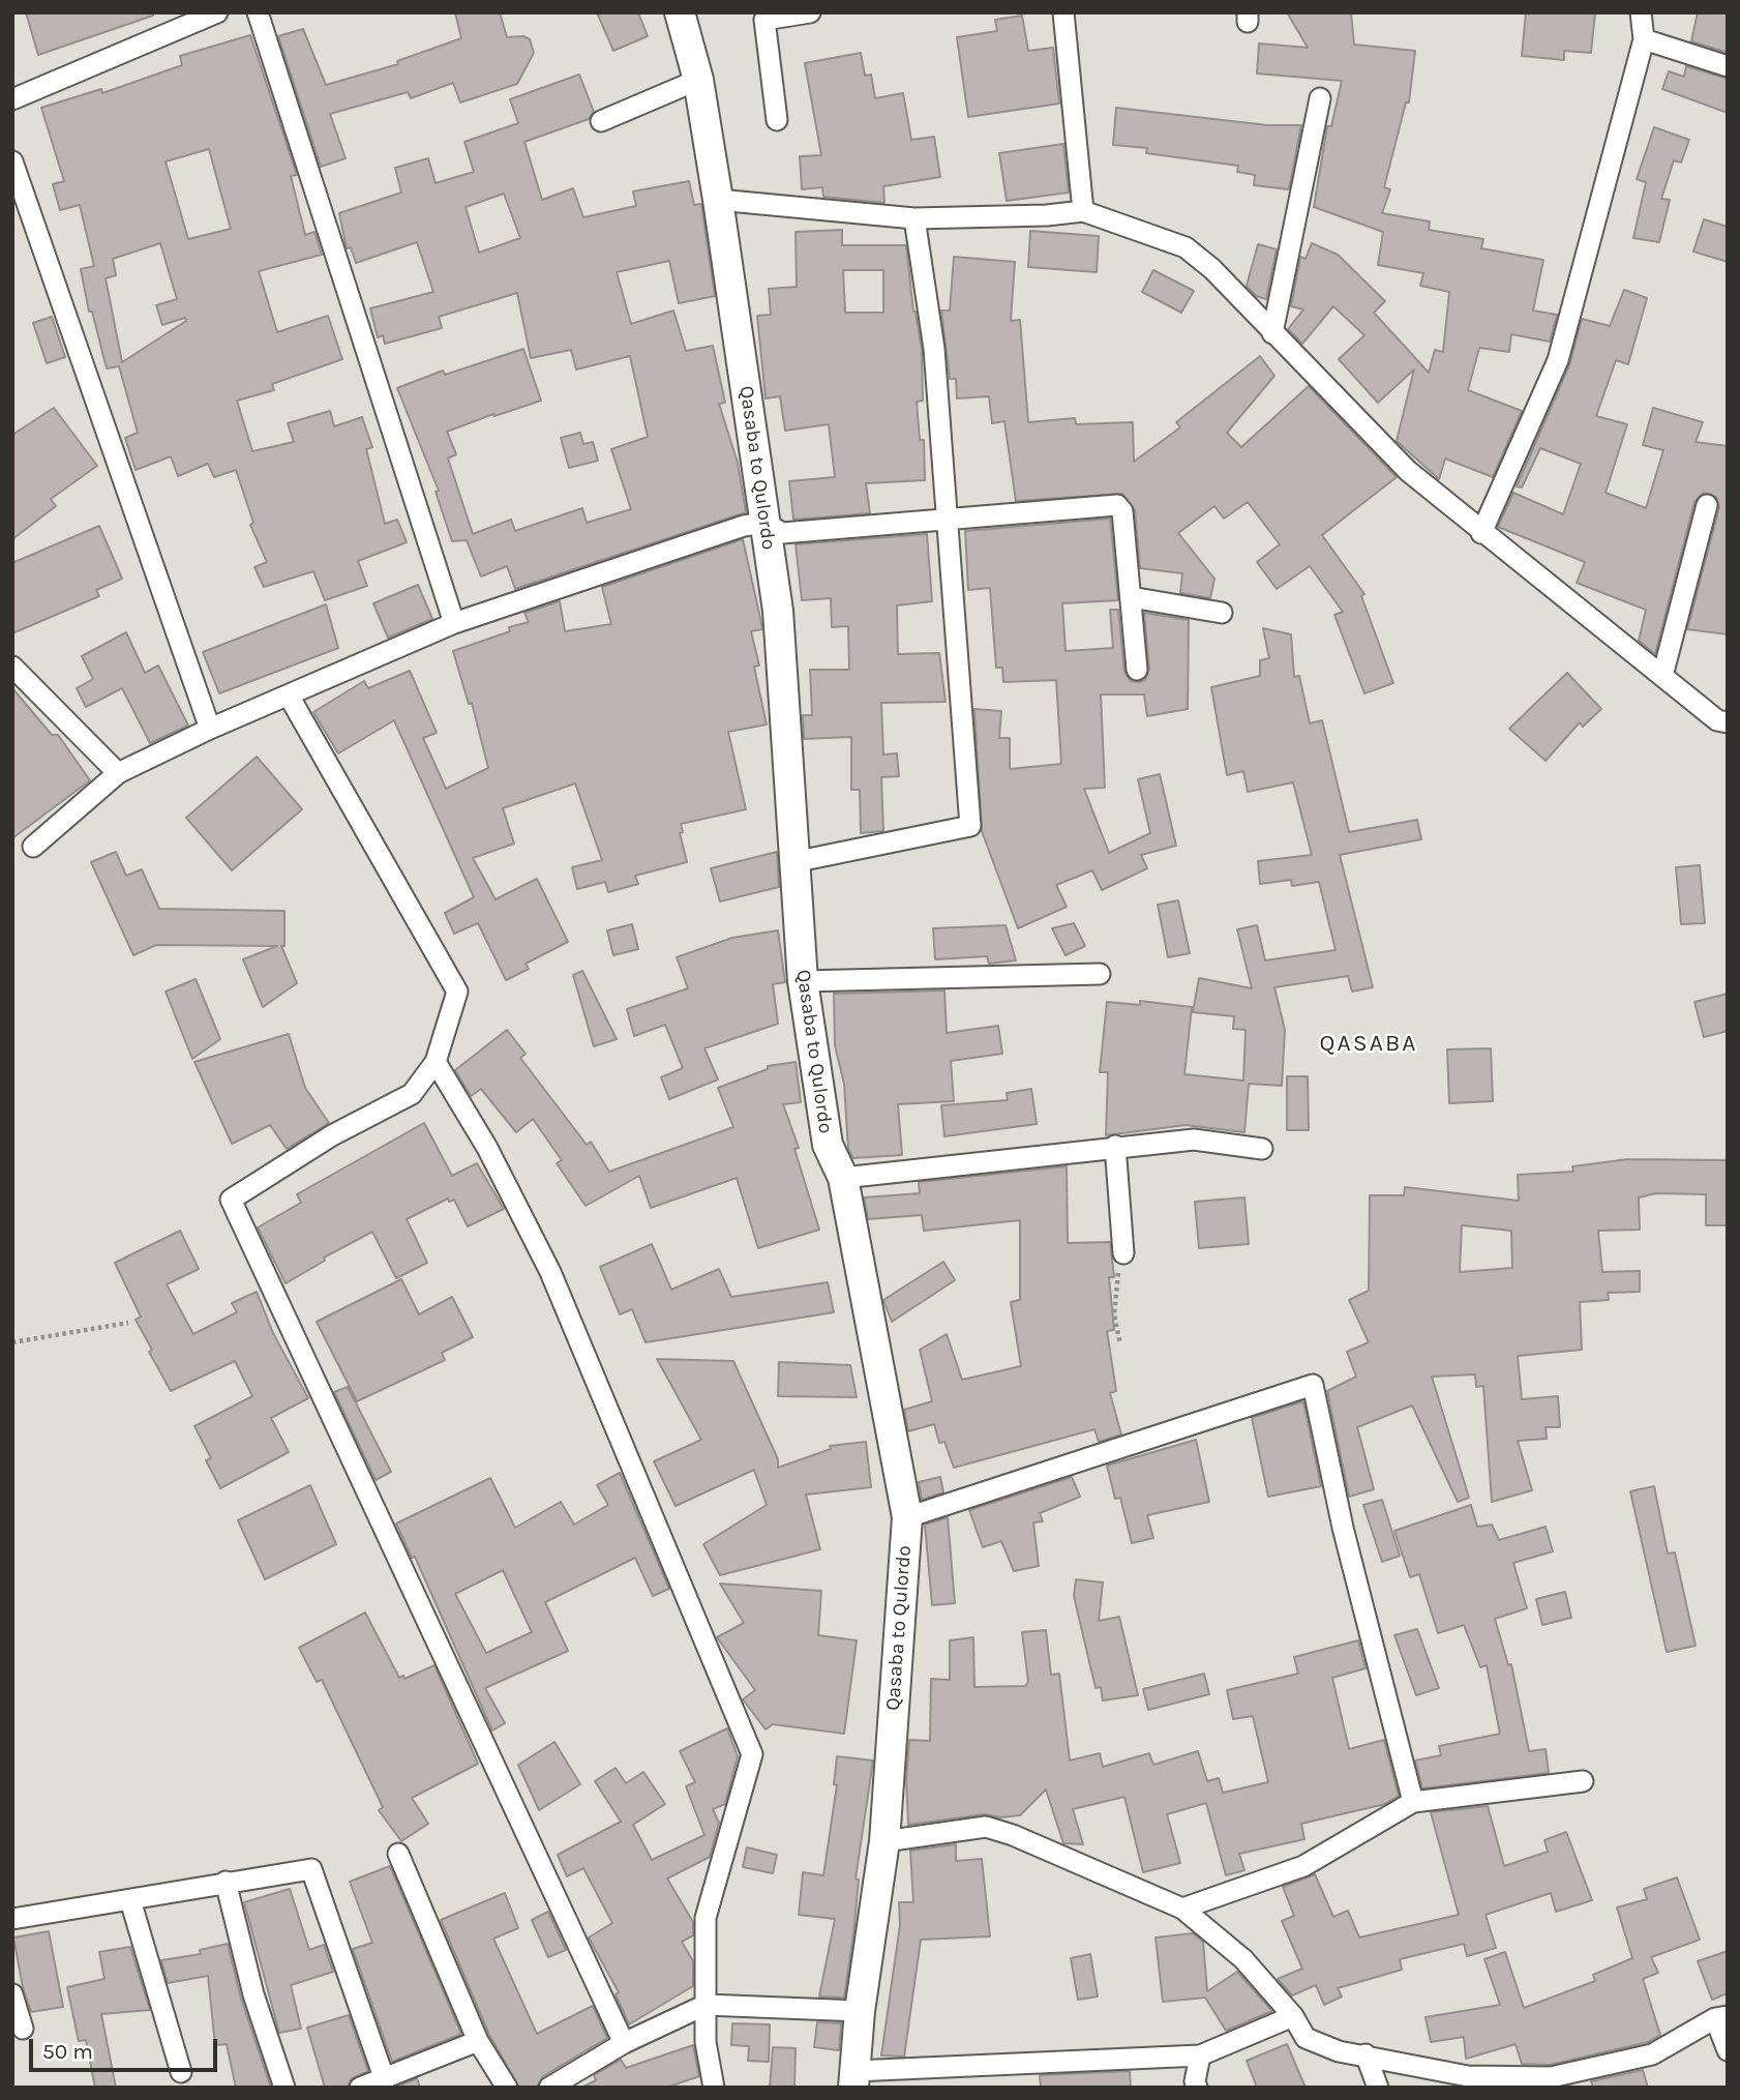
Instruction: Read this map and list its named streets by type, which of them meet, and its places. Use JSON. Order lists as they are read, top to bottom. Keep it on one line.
{"streets":{"street":["Qasaba to Qulordo"]},"districts":["QASABA"],"scale_bar":"50 m"}
